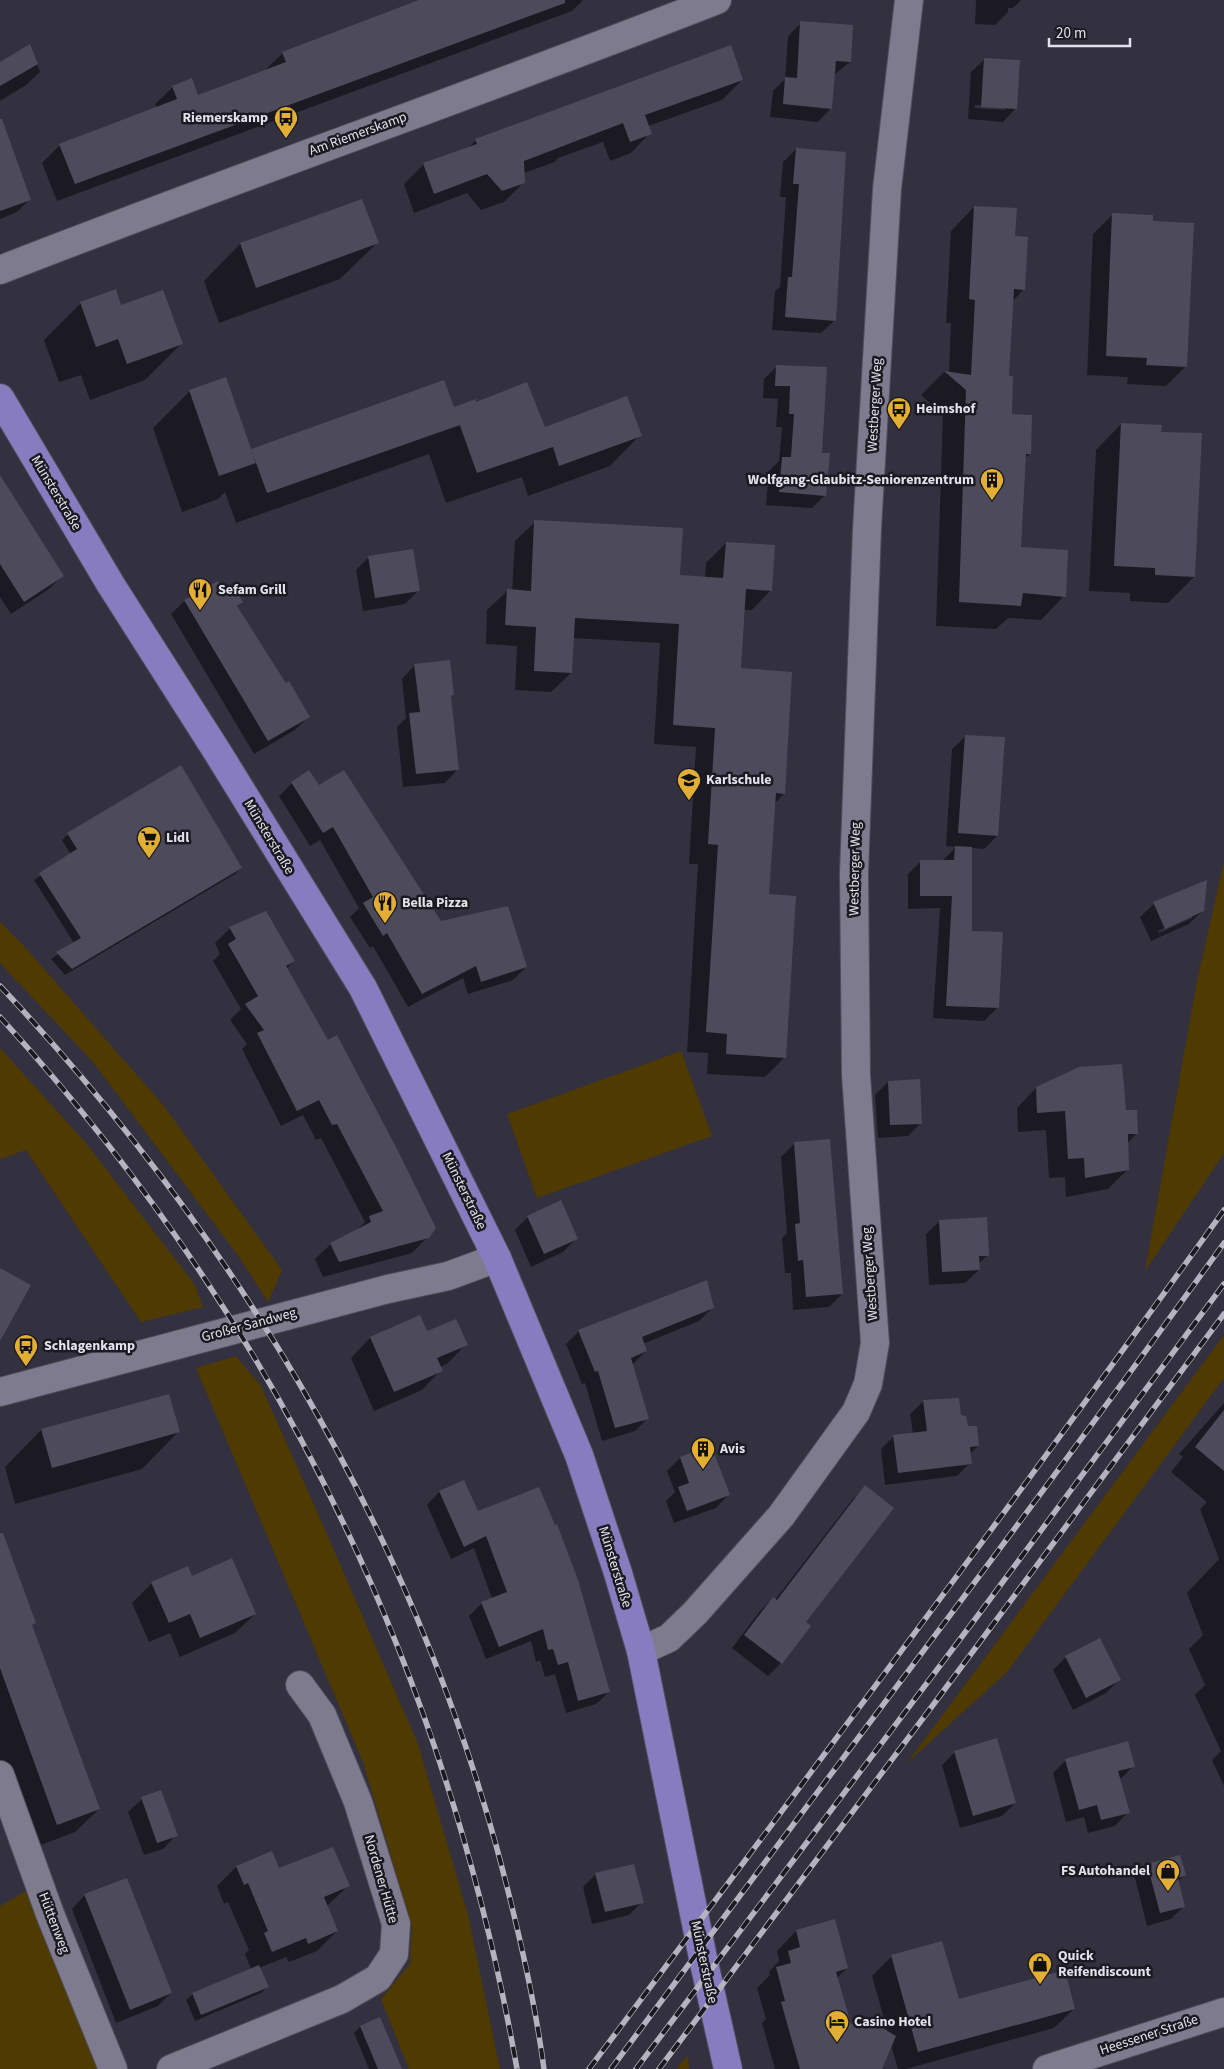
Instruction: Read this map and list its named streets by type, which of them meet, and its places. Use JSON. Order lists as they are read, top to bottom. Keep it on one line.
{"streets":{"main road":["Münsterstraße"],"street":["Am Riemerskamp","Westberger Weg","Großer Sandweg","Nordener Hütte","Hüttenweg","Heessener Straße"]},"crossings":[["Westberger Weg","Münsterstraße"],["Münsterstraße","Großer Sandweg"]],"places":{"bus stop":["Riemerskamp","Heimshof","Schlagenkamp"],"building":["Wolfgang-Glaubitz-Seniorenzentrum","Avis"],"restaurant":["Sefam Grill","Bella Pizza"],"school or university":["Karlschule"],"supermarket":["Lidl"],"shop":["FS Autohandel","Quick Reifendiscount"],"hotel":["Casino Hotel"]},"scale_bar":"20 m"}
